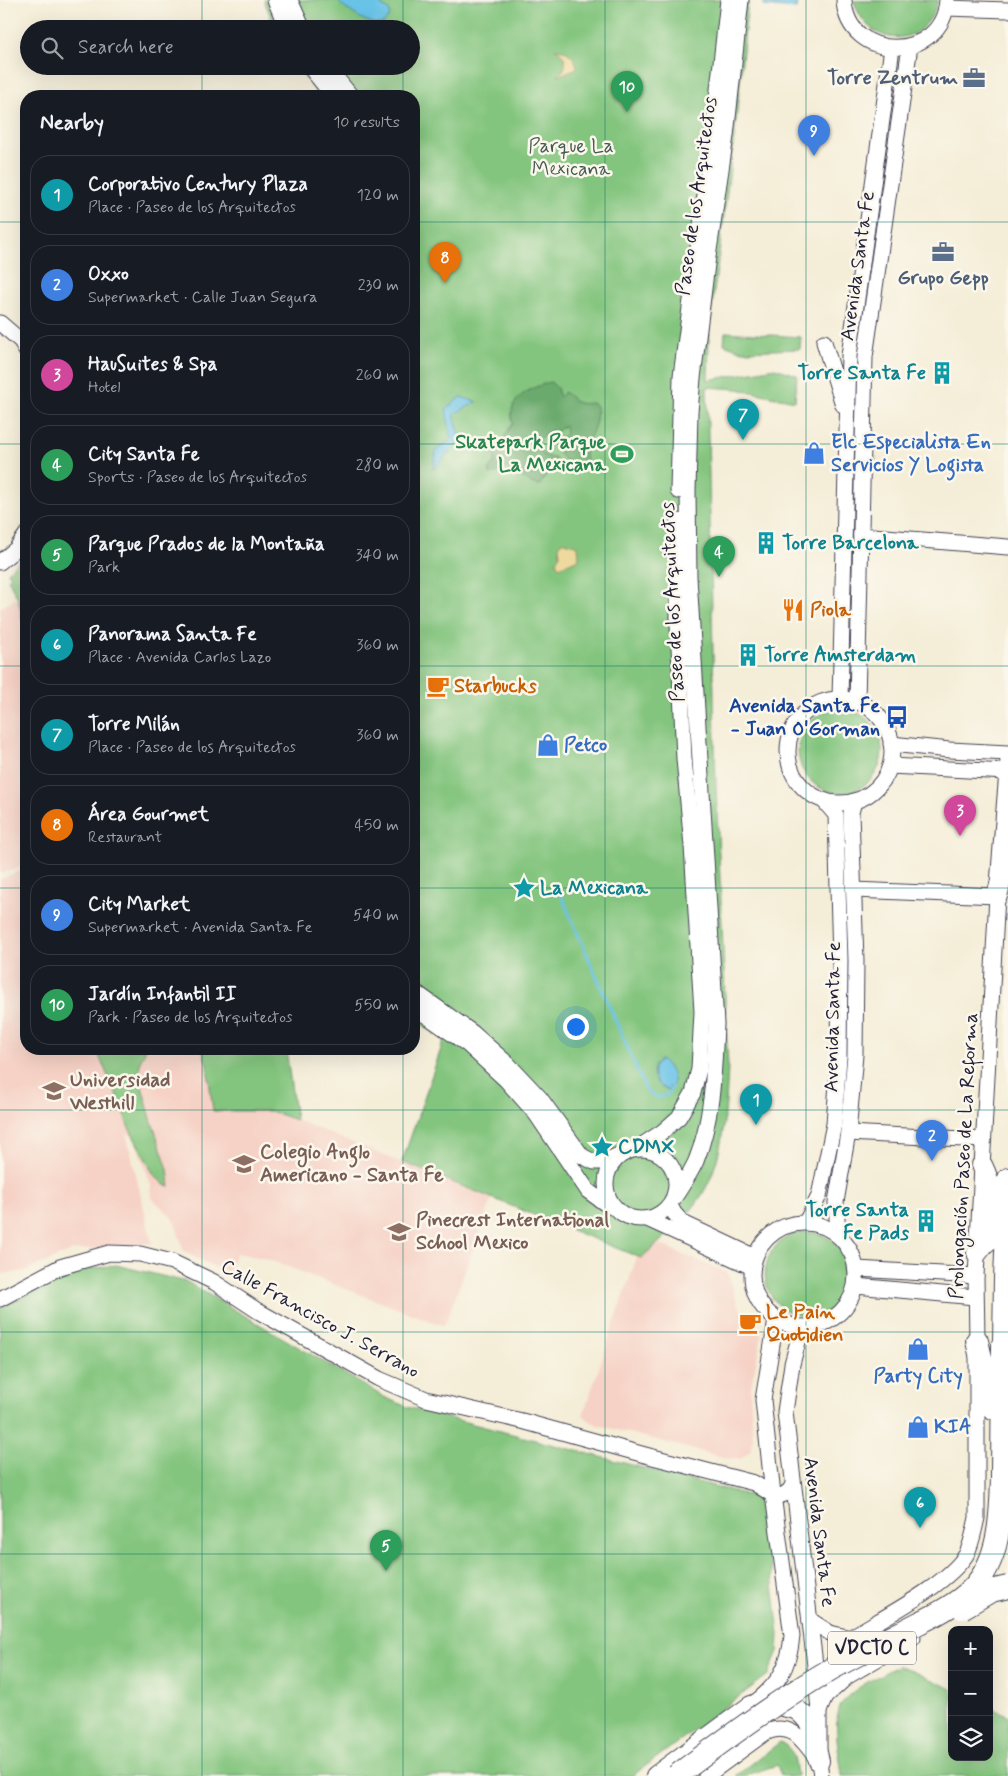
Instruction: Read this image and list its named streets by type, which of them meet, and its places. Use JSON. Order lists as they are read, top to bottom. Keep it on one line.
{"streets":{"highway":["VDCTO C"],"street":["Paseo de los Arquitectos","Avenida Santa Fe","Prolongación Paseo de La Reforma","Calle Francisco J. Serrano"]},"crossings":[["Avenida Santa Fe","Calle Francisco J. Serrano"]],"parks":["Parque La Mexicana"],"places":{"office":["Torre Zentrum","Grupo Gepp"],"building":["Torre Santa Fe","Torre Barcelona","Torre Amsterdam","Torre Santa Fe Pads"],"shop":["Elc Especialista En Servicios Y Logista","Petco","Party City","KIA"],"sports":["Skatepark Parque La Mexicana"],"restaurant":["Piola"],"cafe":["Starbucks","Le Pain Quotidien"],"bus stop":["Avenida Santa Fe - Juan O'Gorman"],"place":["La Mexicana","CDMX"],"school or university":["Universidad Westhill","Colegio Anglo Americano - Santa Fe","Pinecrest International School Mexico"]},"page":{"search":"Search here","pins":["10","9","8","7","4","3","1","2","6","5"],"heading":["Nearby","10 results"],"list":[{"mark":"1","name":"Corporativo Century Plaza","note":"Place · Paseo de los Arquitectos","value":"120 m"},{"mark":"2","name":"Oxxo","note":"Supermarket · Calle Juan Segura","value":"230 m"},{"mark":"3","name":"HauSuites & Spa","note":"Hotel","value":"260 m"},{"mark":"4","name":"City Santa Fe","note":"Sports · Paseo de los Arquitectos","value":"280 m"},{"mark":"5","name":"Parque Prados de la Montaña","note":"Park","value":"340 m"},{"mark":"6","name":"Panorama Santa Fe","note":"Place · Avenida Carlos Lazo","value":"360 m"},{"mark":"7","name":"Torre Milán","note":"Place · Paseo de los Arquitectos","value":"360 m"},{"mark":"8","name":"Área Gourmet","note":"Restaurant","value":"450 m"},{"mark":"9","name":"City Market","note":"Supermarket · Avenida Santa Fe","value":"540 m"},{"mark":"10","name":"Jardín Infantil II","note":"Park · Paseo de los Arquitectos","value":"550 m"}],"map_buttons":["+","−"]}}
